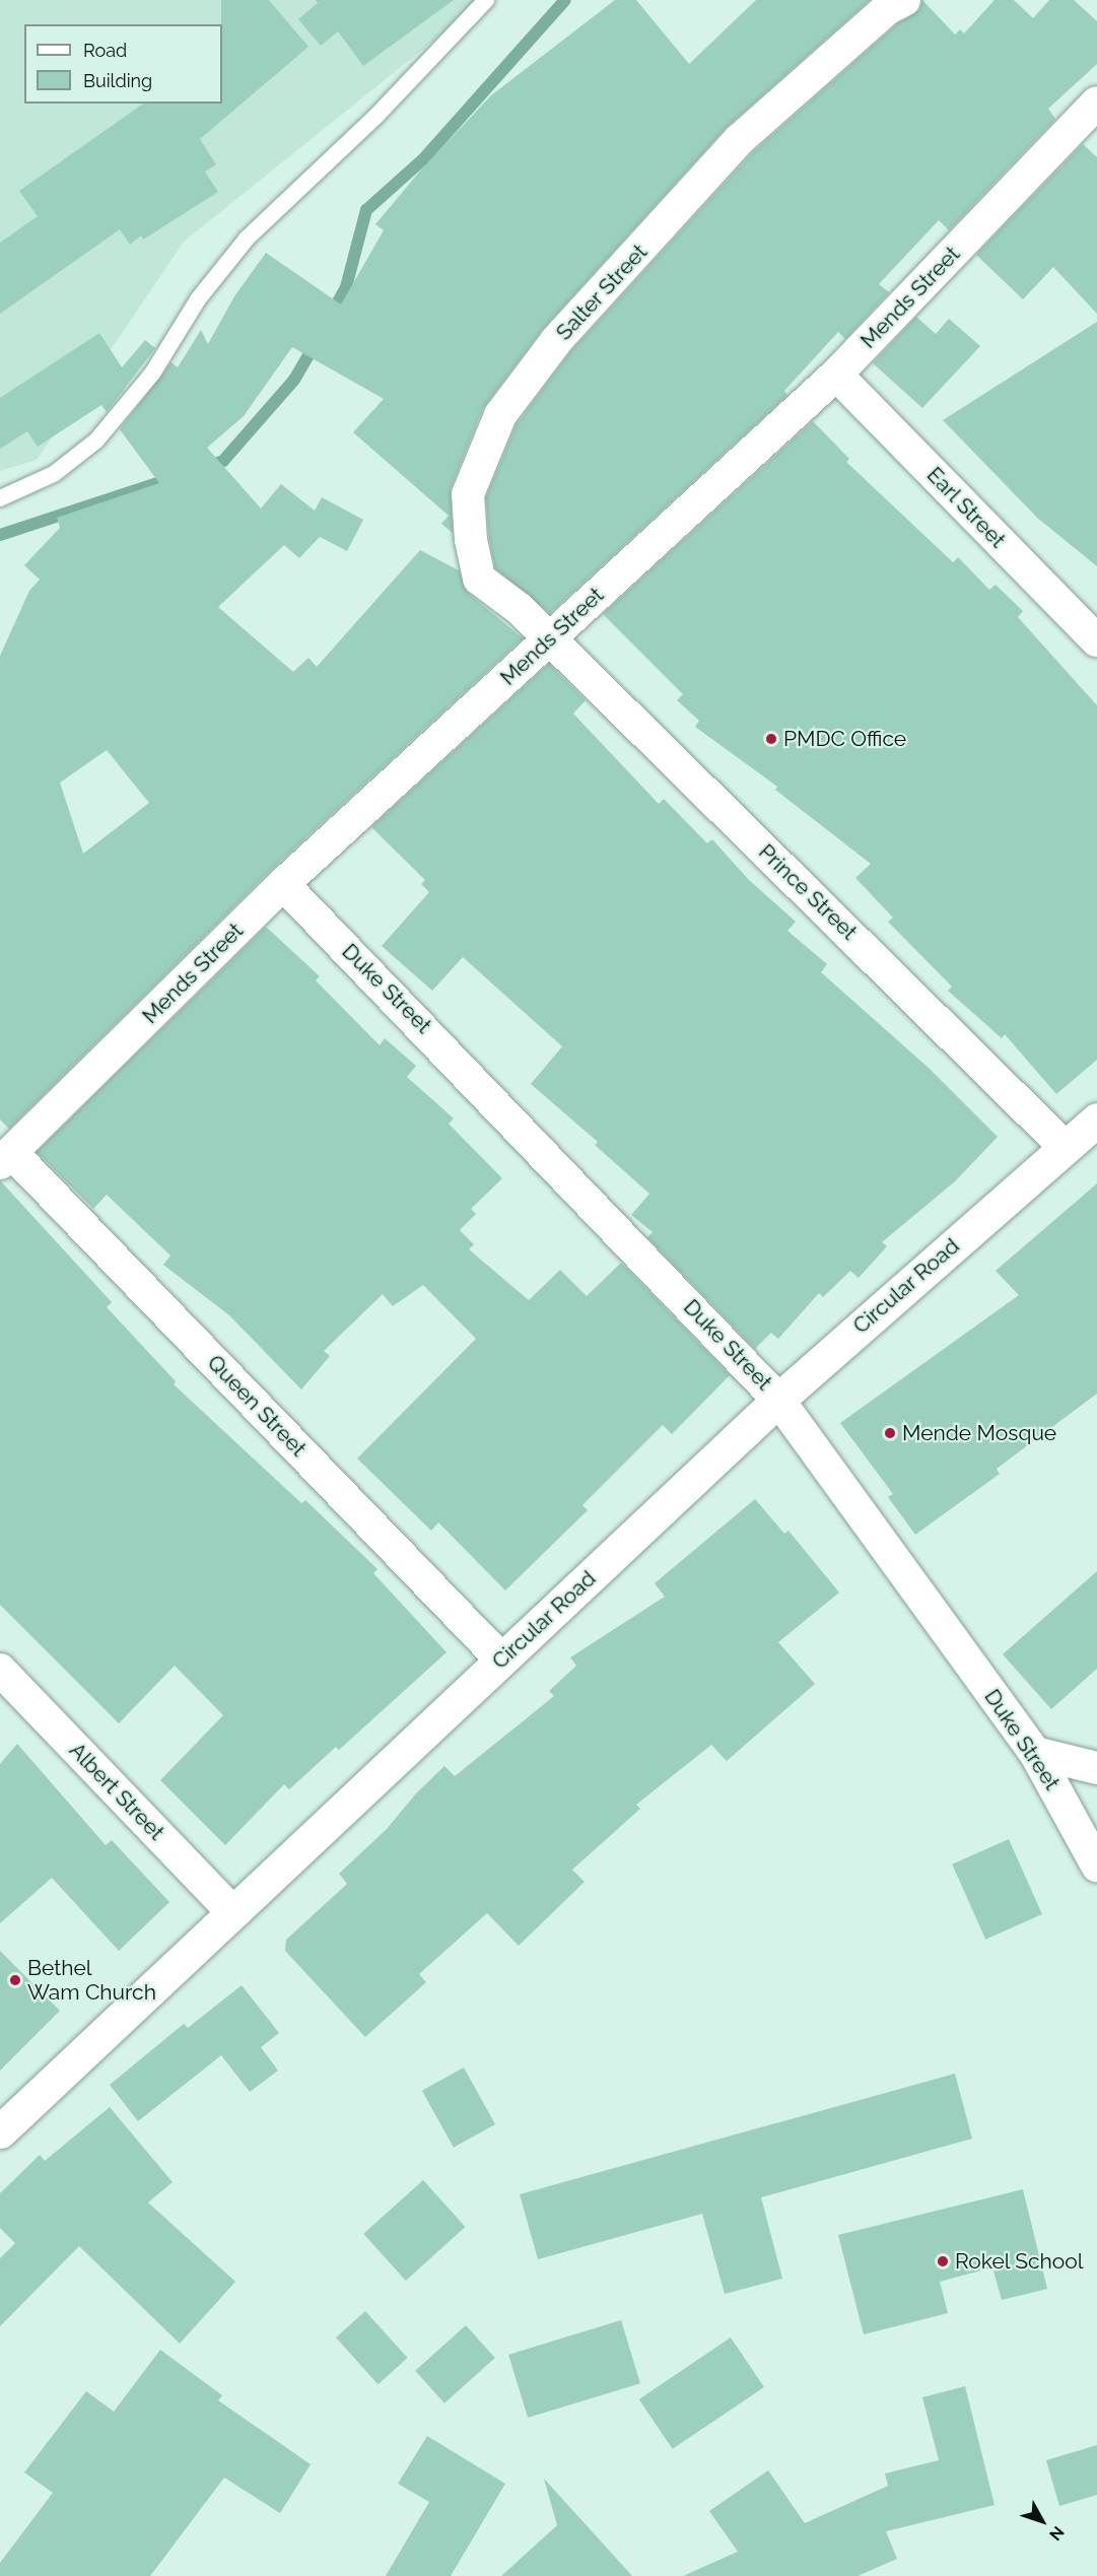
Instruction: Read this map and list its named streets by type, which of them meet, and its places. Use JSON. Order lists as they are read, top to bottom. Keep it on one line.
{"streets":{"main road":["Circular Road"],"street":["Salter Street","Mends Street","Earl Street","Prince Street","Duke Street","Queen Street","Albert Street"]},"crossings":[["Salter Street","Mends Street"],["Salter Street","Prince Street"],["Mends Street","Earl Street"],["Mends Street","Prince Street"],["Mends Street","Duke Street"],["Mends Street","Queen Street"],["Prince Street","Circular Road"],["Duke Street","Circular Road"],["Circular Road","Queen Street"],["Circular Road","Albert Street"]],"places":["PMDC Office","Mende Mosque","Bethel Wam Church","Rokel School"],"legend":["Road","Building"],"north":"bottom right"}
